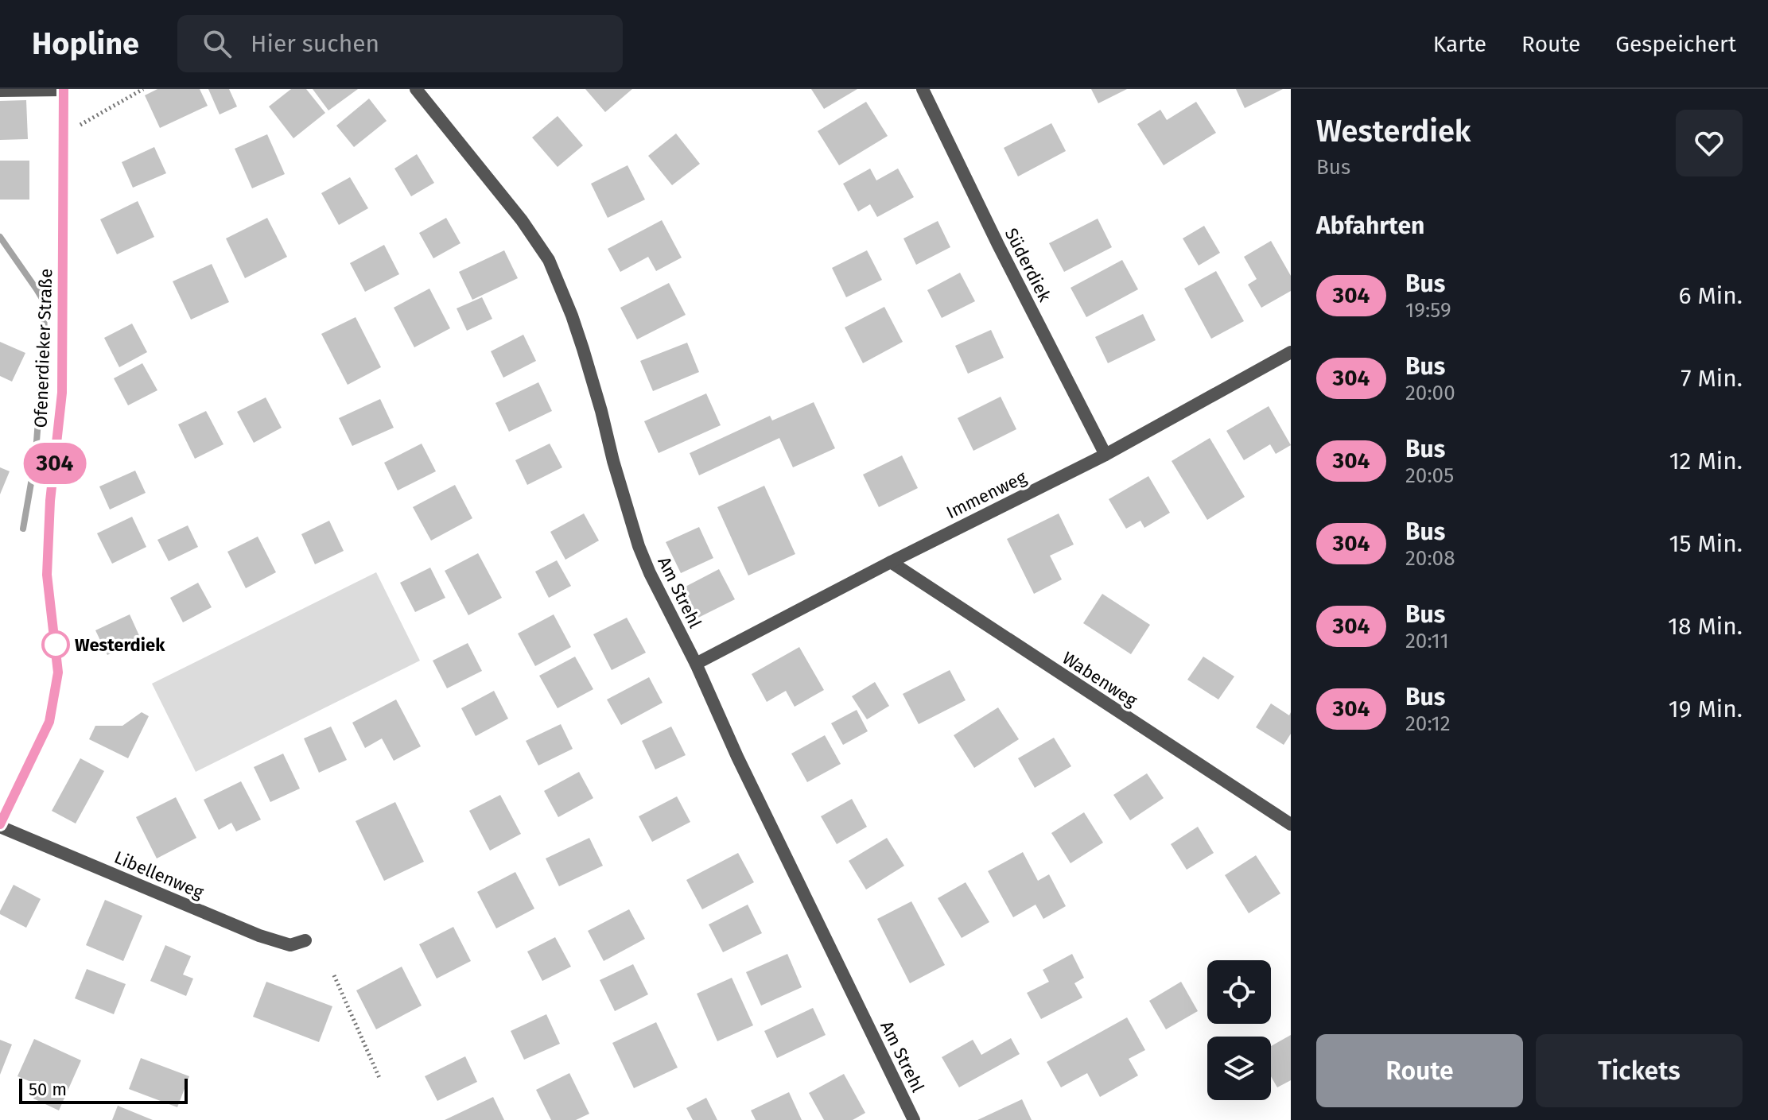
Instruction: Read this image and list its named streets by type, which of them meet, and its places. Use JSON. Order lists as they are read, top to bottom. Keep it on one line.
{"streets":{"street":["Süderdiek","Ofenerdieker Straße","Immenweg","Am Strehl","Wabenweg","Libellenweg"]},"crossings":[["Süderdiek","Immenweg"],["Ofenerdieker Straße","Libellenweg"],["Immenweg","Am Strehl"],["Immenweg","Wabenweg"]],"places":["Westerdiek"],"lines":["bus line 304"],"scale_bar":"50 m","page":{"header":"Hopline","search":"Hier suchen","nav":["Karte","Route","Gespeichert"],"on_map":"304","heading":[["Westerdiek","Bus"],"Abfahrten"],"list":[{"mark":"304","name":"Bus","note":"19:59","value":"6 Min."},{"mark":"304","name":"Bus","note":"20:00","value":"7 Min."},{"mark":"304","name":"Bus","note":"20:05","value":"12 Min."},{"mark":"304","name":"Bus","note":"20:08","value":"15 Min."},{"mark":"304","name":"Bus","note":"20:11","value":"18 Min."},{"mark":"304","name":"Bus","note":"20:12","value":"19 Min."}],"buttons":["Route","Tickets"],"scale":"50 m"}}
